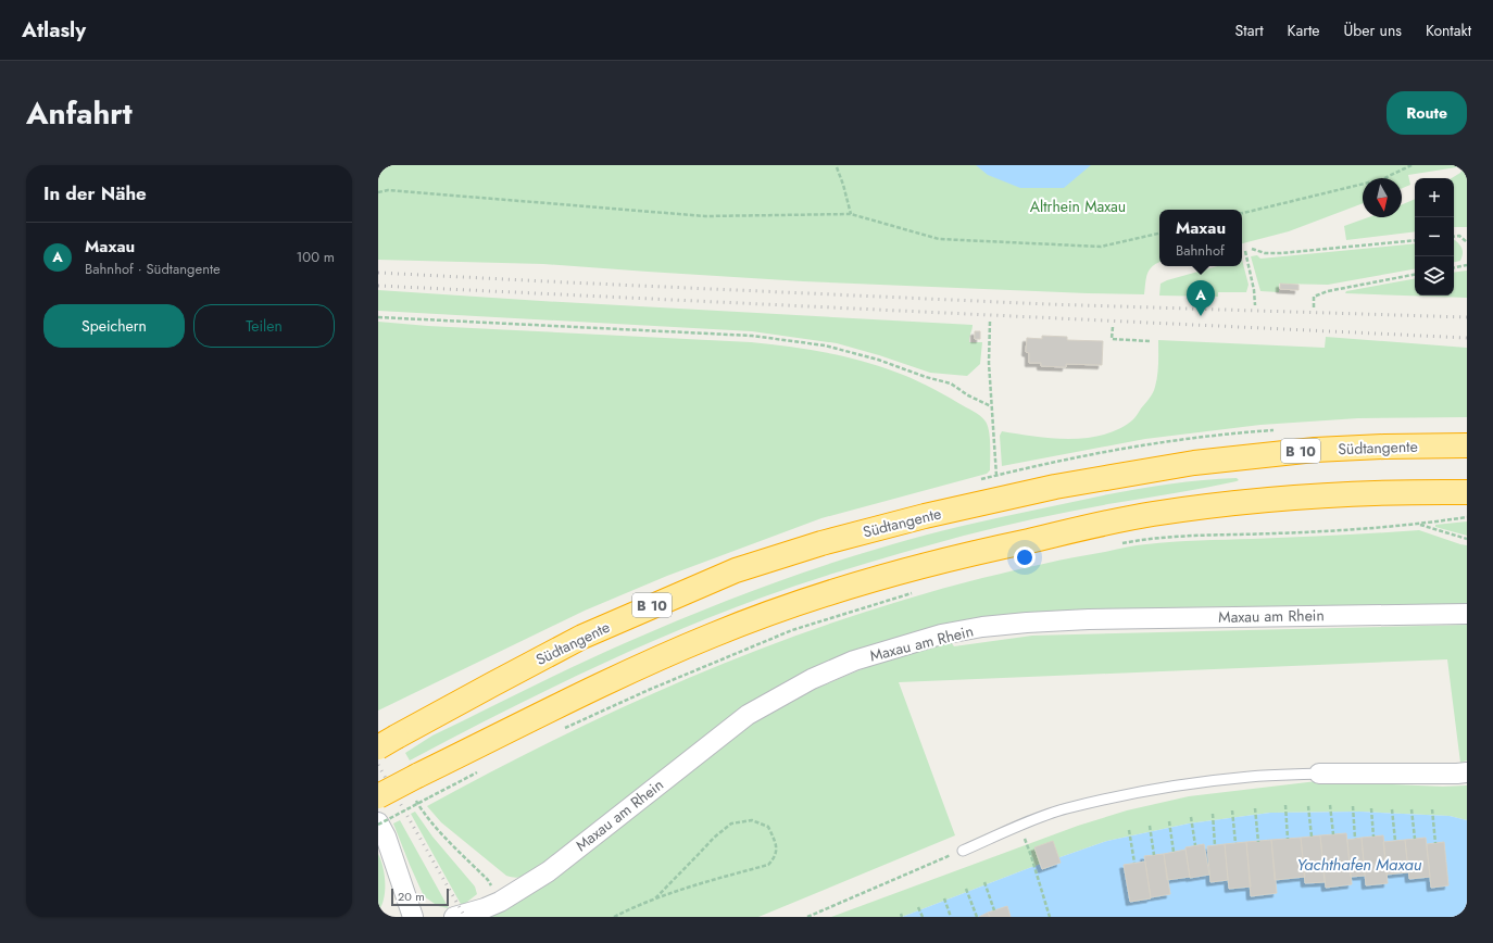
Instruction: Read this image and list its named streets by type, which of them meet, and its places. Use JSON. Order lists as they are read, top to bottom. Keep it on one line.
{"streets":{"highway":["Südtangente","B 10"],"street":["Maxau am Rhein"]},"water":["Yachthafen Maxau"],"parks":["Altrhein Maxau"],"scale_bar":"20 m","north":"bottom","page":{"header":"Atlasly","nav":["Start","Karte","Über uns","Kontakt"],"title":"Anfahrt","buttons":["Route",["Speichern","Teilen"]],"heading":"In der Nähe","map_buttons":["+","−"],"popup":["Maxau","Bahnhof"],"list":[{"mark":"A","name":"Maxau","note":"Bahnhof · Südtangente","value":"100 m"}],"pins":"A","scale":"20 m"}}
